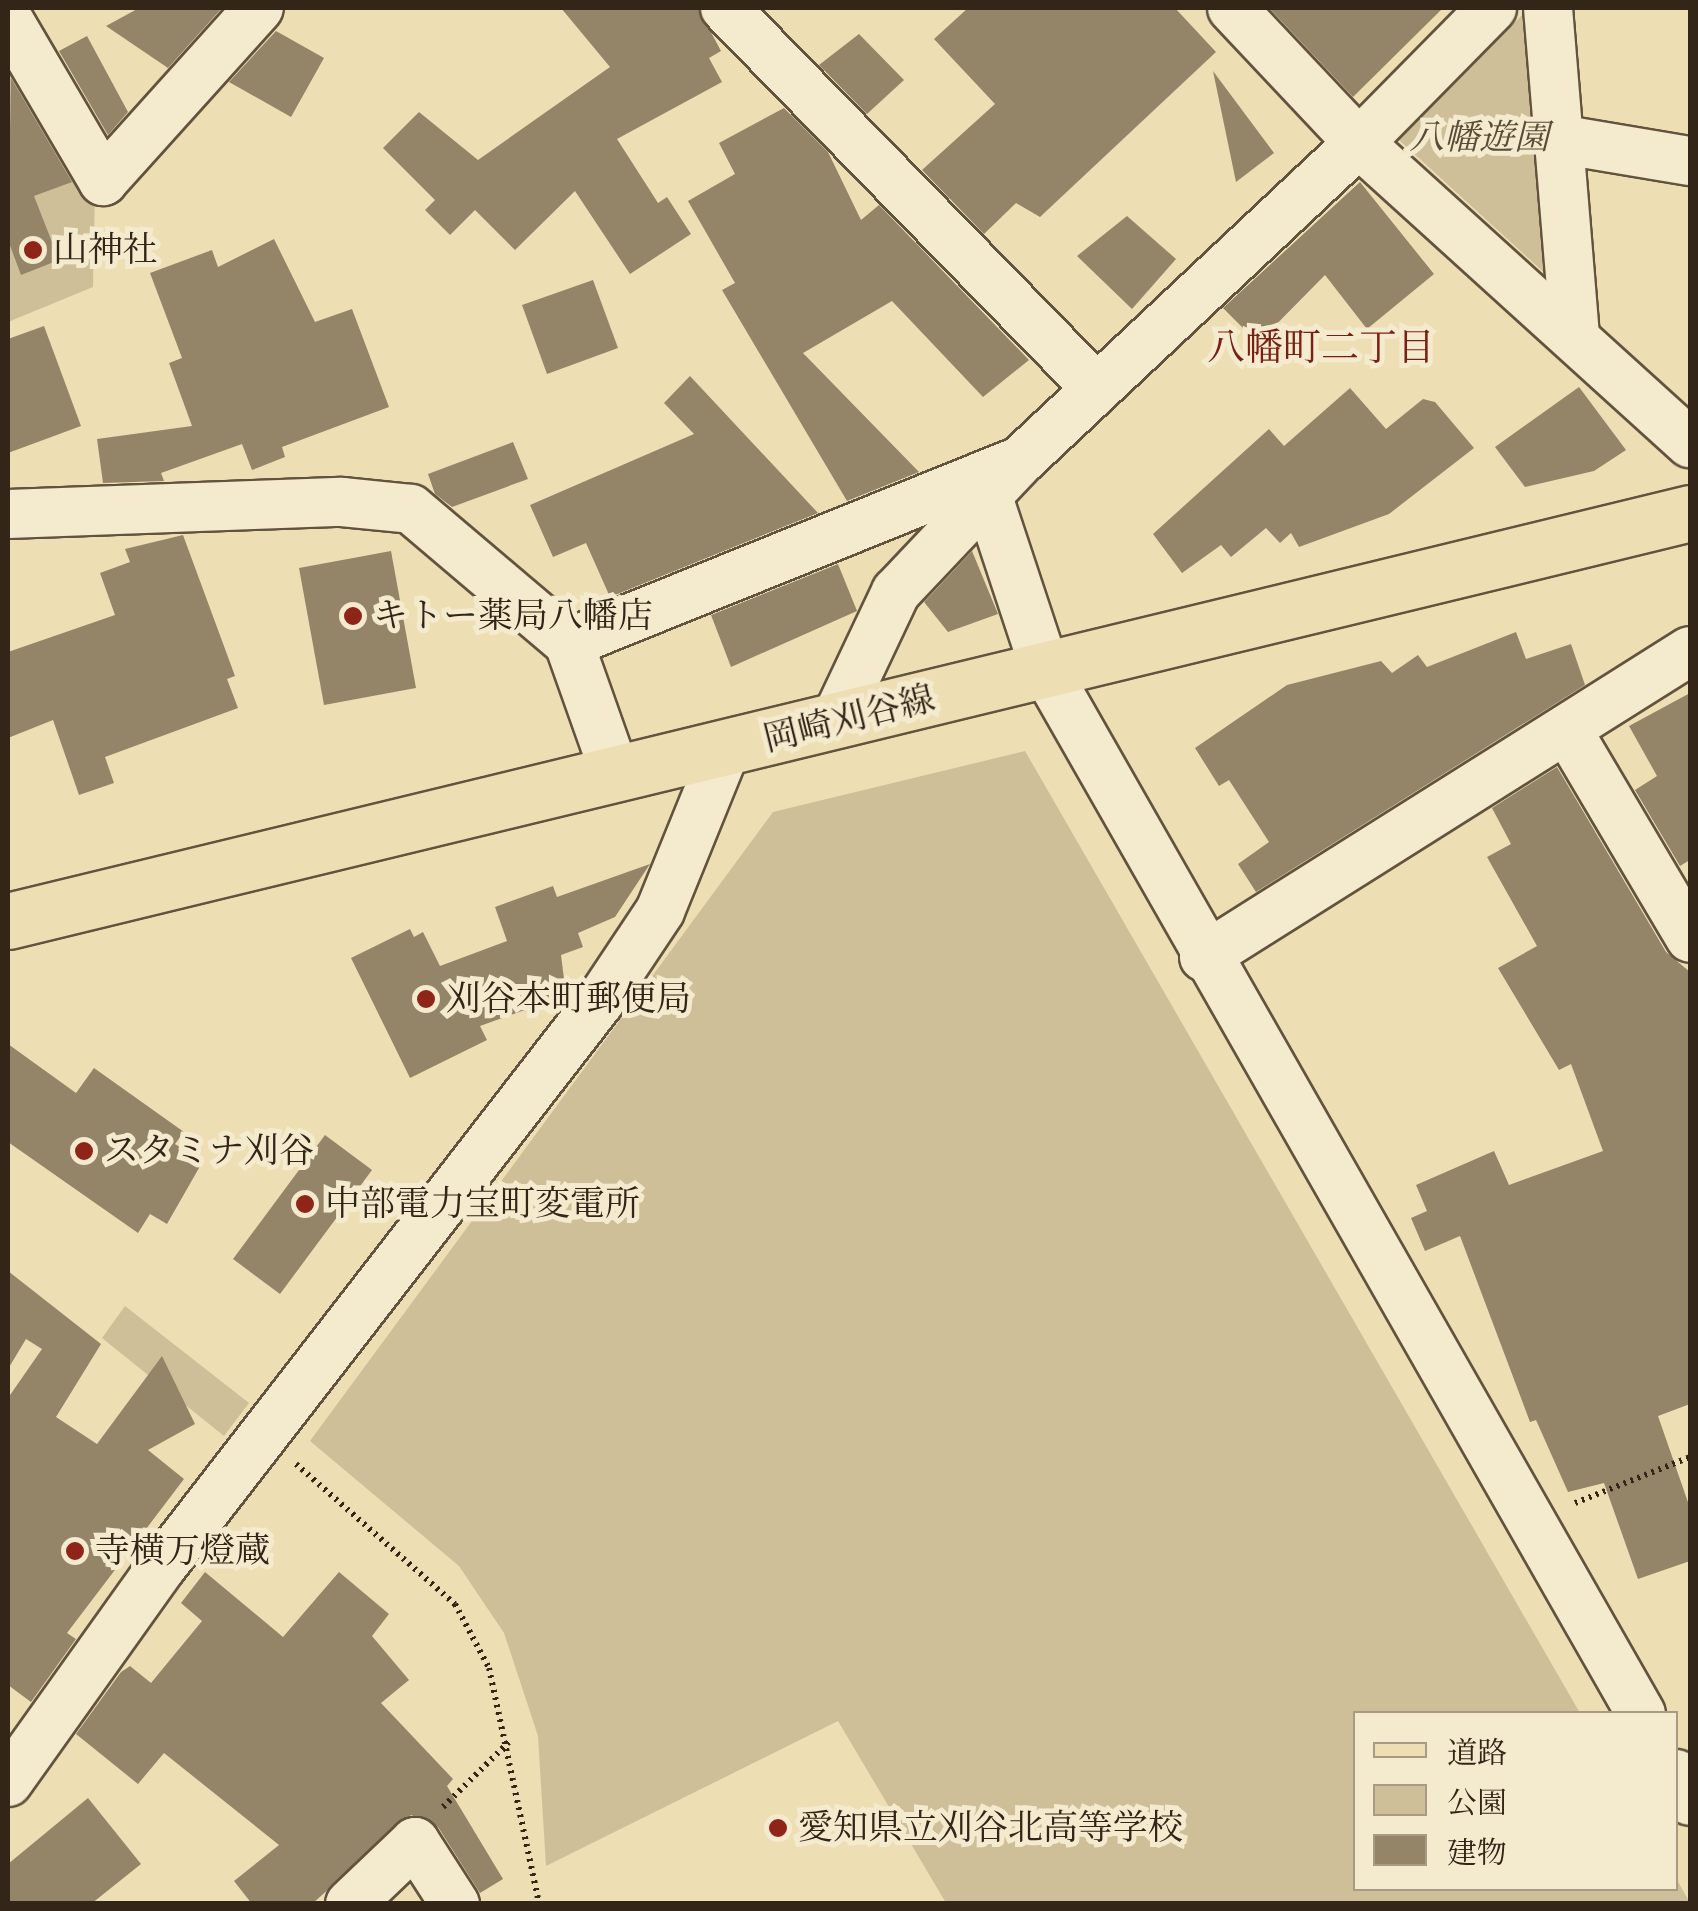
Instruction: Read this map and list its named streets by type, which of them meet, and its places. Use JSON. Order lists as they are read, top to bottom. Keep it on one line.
{"streets":{"main road":["岡崎刈谷線"]},"districts":["八幡町二丁目"],"parks":["八幡遊園"],"places":["山神社","キトー薬局八幡店","刈谷本町郵便局","スタミナ刈谷","中部電力宝町変電所","寺横万燈蔵","愛知県立刈谷北高等学校"],"legend":["道路","公園","建物"]}
